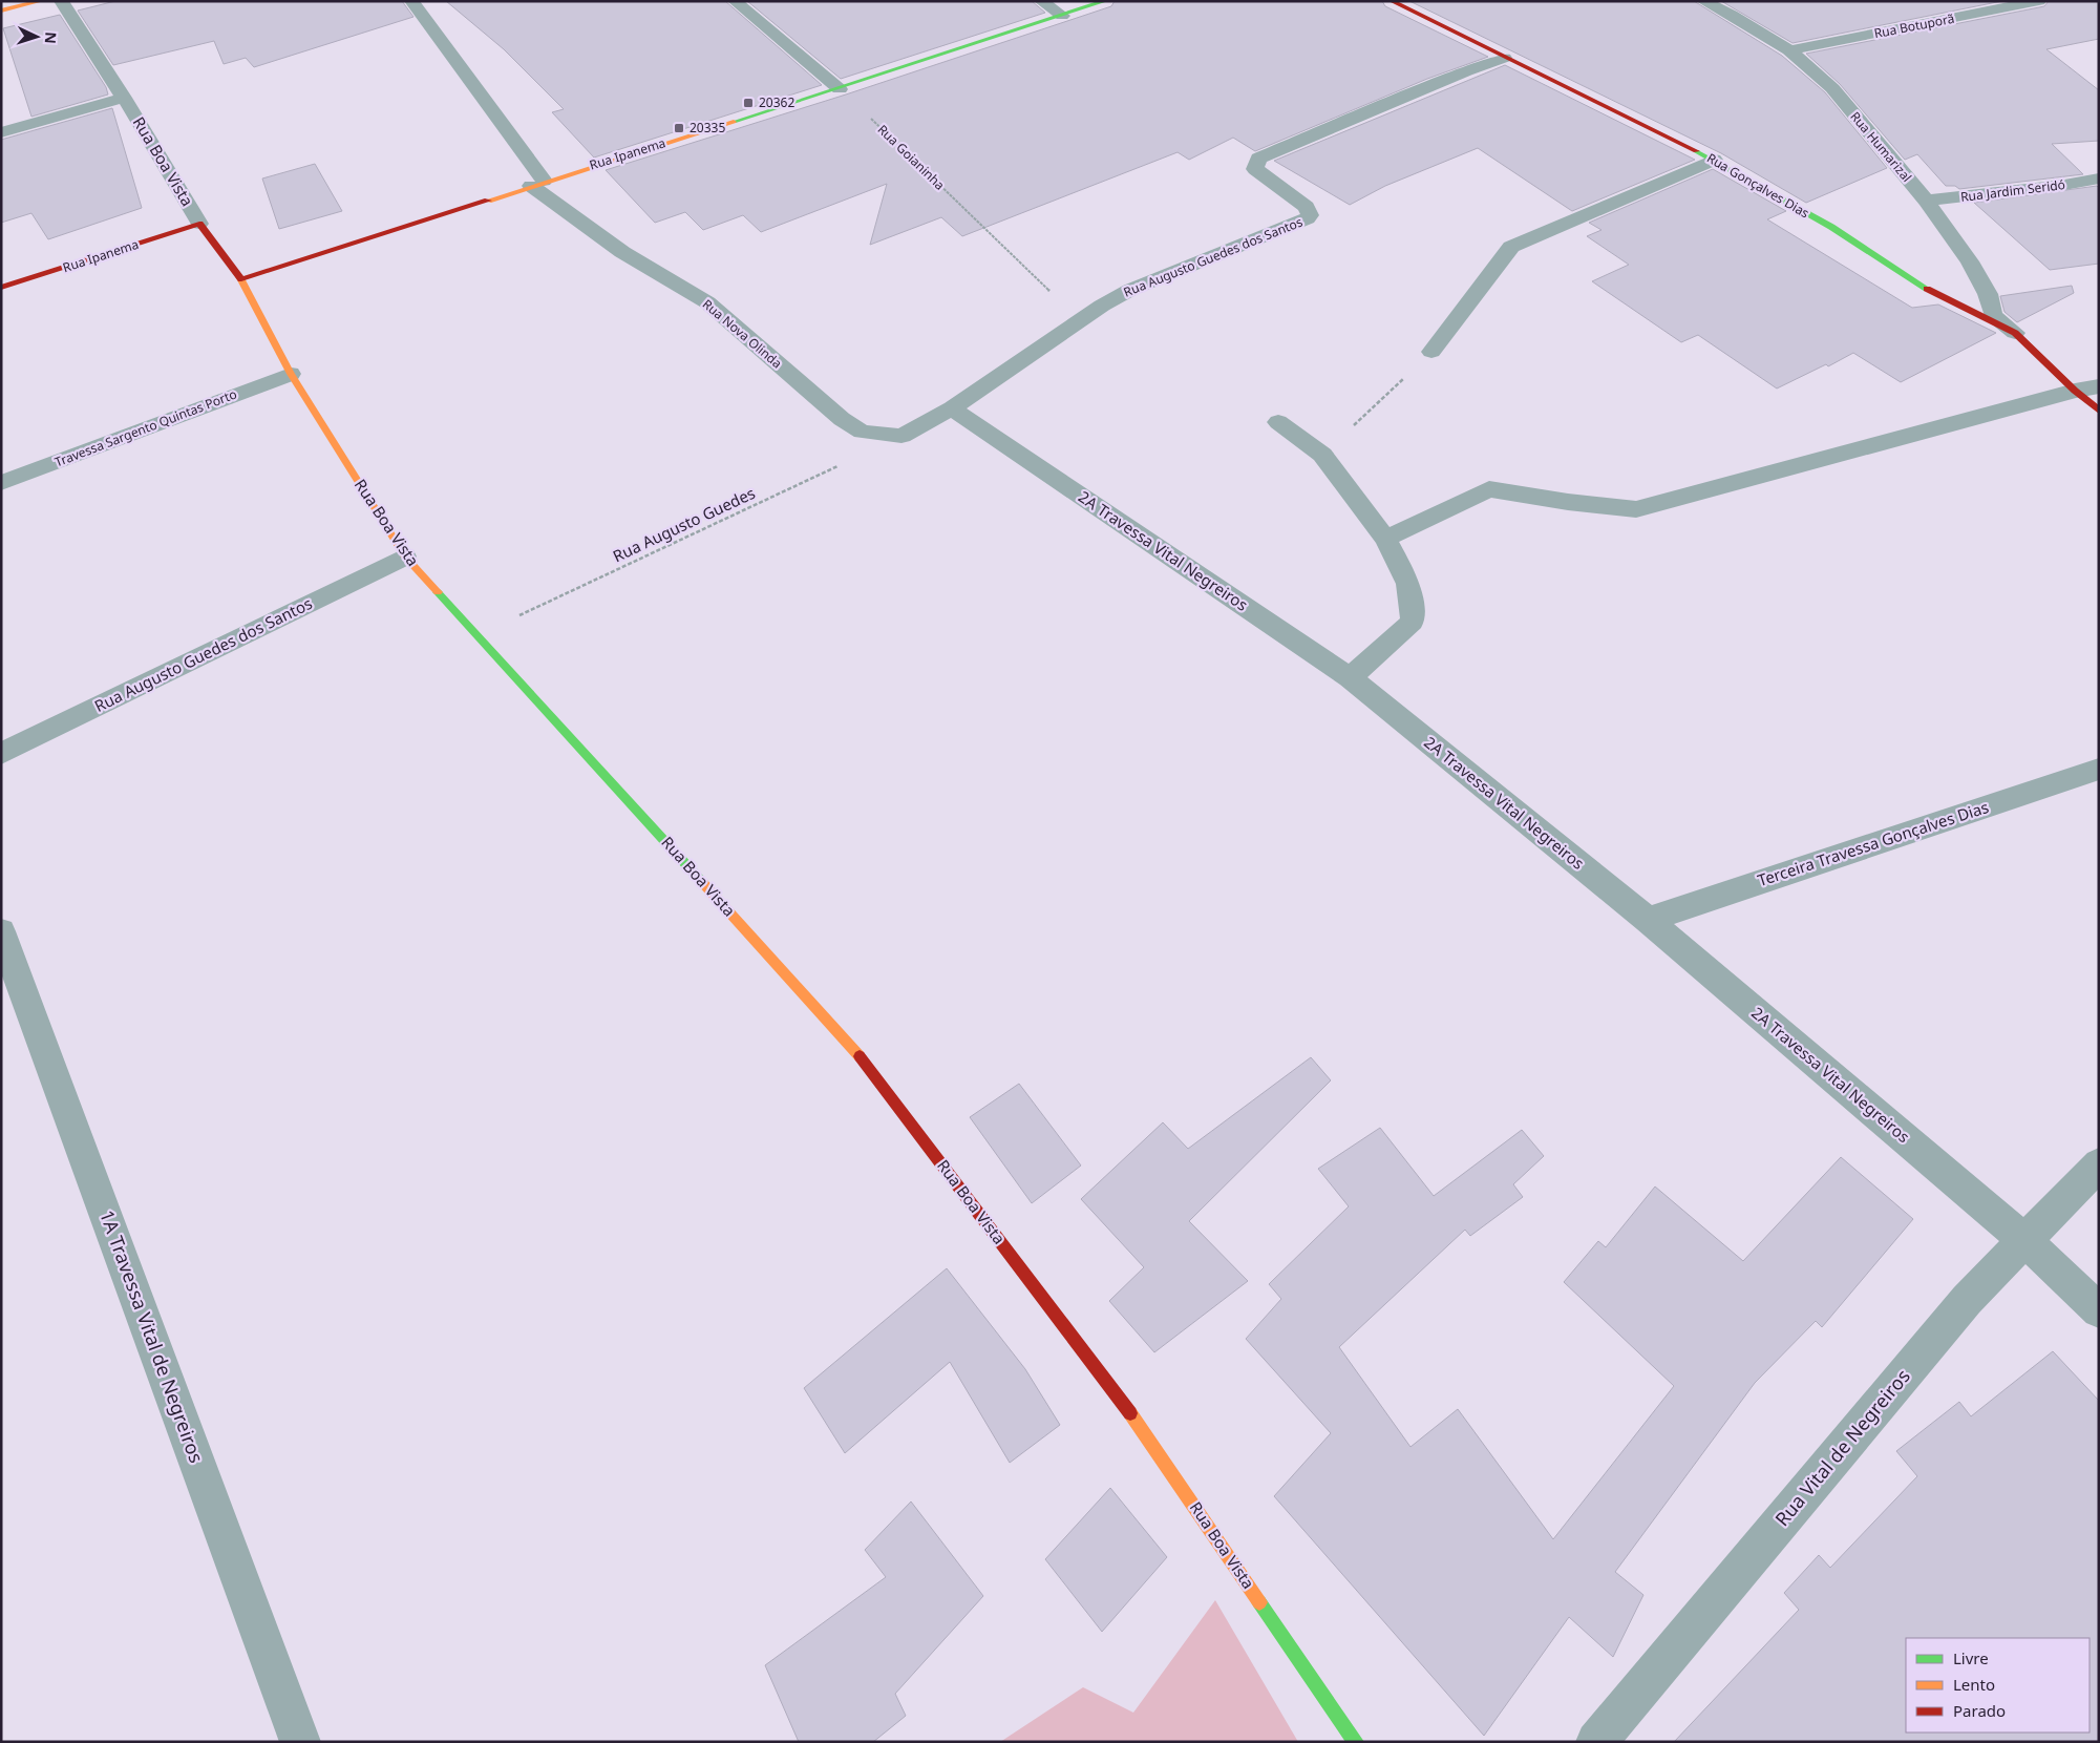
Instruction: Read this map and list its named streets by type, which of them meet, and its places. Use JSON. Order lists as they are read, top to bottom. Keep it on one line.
{"streets":{"street":["Rua Botuporã","Rua Humarizal","Rua Ipanema","Rua Boa Vista","Rua Gonçalves Dias","Rua Jardim Seridó","Rua Augusto Guedes dos Santos","Rua Nova Olinda","Travessa Sargento Quintas Porto","2A Travessa Vital Negreiros","Terceira Travessa Gonçalves Dias","1A Travessa Vital de Negreiros","Rua Vital de Negreiros"],"path":["Rua Goianinha","Rua Augusto Guedes"]},"crossings":[["Rua Botuporã","Rua Humarizal"],["Rua Humarizal","Rua Gonçalves Dias"],["Rua Humarizal","Rua Jardim Seridó"],["Rua Ipanema","Rua Goianinha"],["Rua Ipanema","Rua Boa Vista"],["Rua Ipanema","Rua Nova Olinda"],["Rua Goianinha","Rua Augusto Guedes dos Santos"],["Rua Boa Vista","Rua Augusto Guedes dos Santos"],["Rua Boa Vista","Travessa Sargento Quintas Porto"],["Rua Boa Vista","Rua Augusto Guedes"],["Rua Gonçalves Dias","Rua Augusto Guedes dos Santos"],["Rua Augusto Guedes dos Santos","Rua Nova Olinda"],["Rua Augusto Guedes dos Santos","Rua Augusto Guedes"],["Rua Augusto Guedes dos Santos","2A Travessa Vital Negreiros"],["Rua Nova Olinda","Rua Augusto Guedes"],["2A Travessa Vital Negreiros","Terceira Travessa Gonçalves Dias"],["2A Travessa Vital Negreiros","Rua Vital de Negreiros"]],"places":{"transit":["20362","20335"]},"legend":["Livre","Lento","Parado"],"north":"right"}
